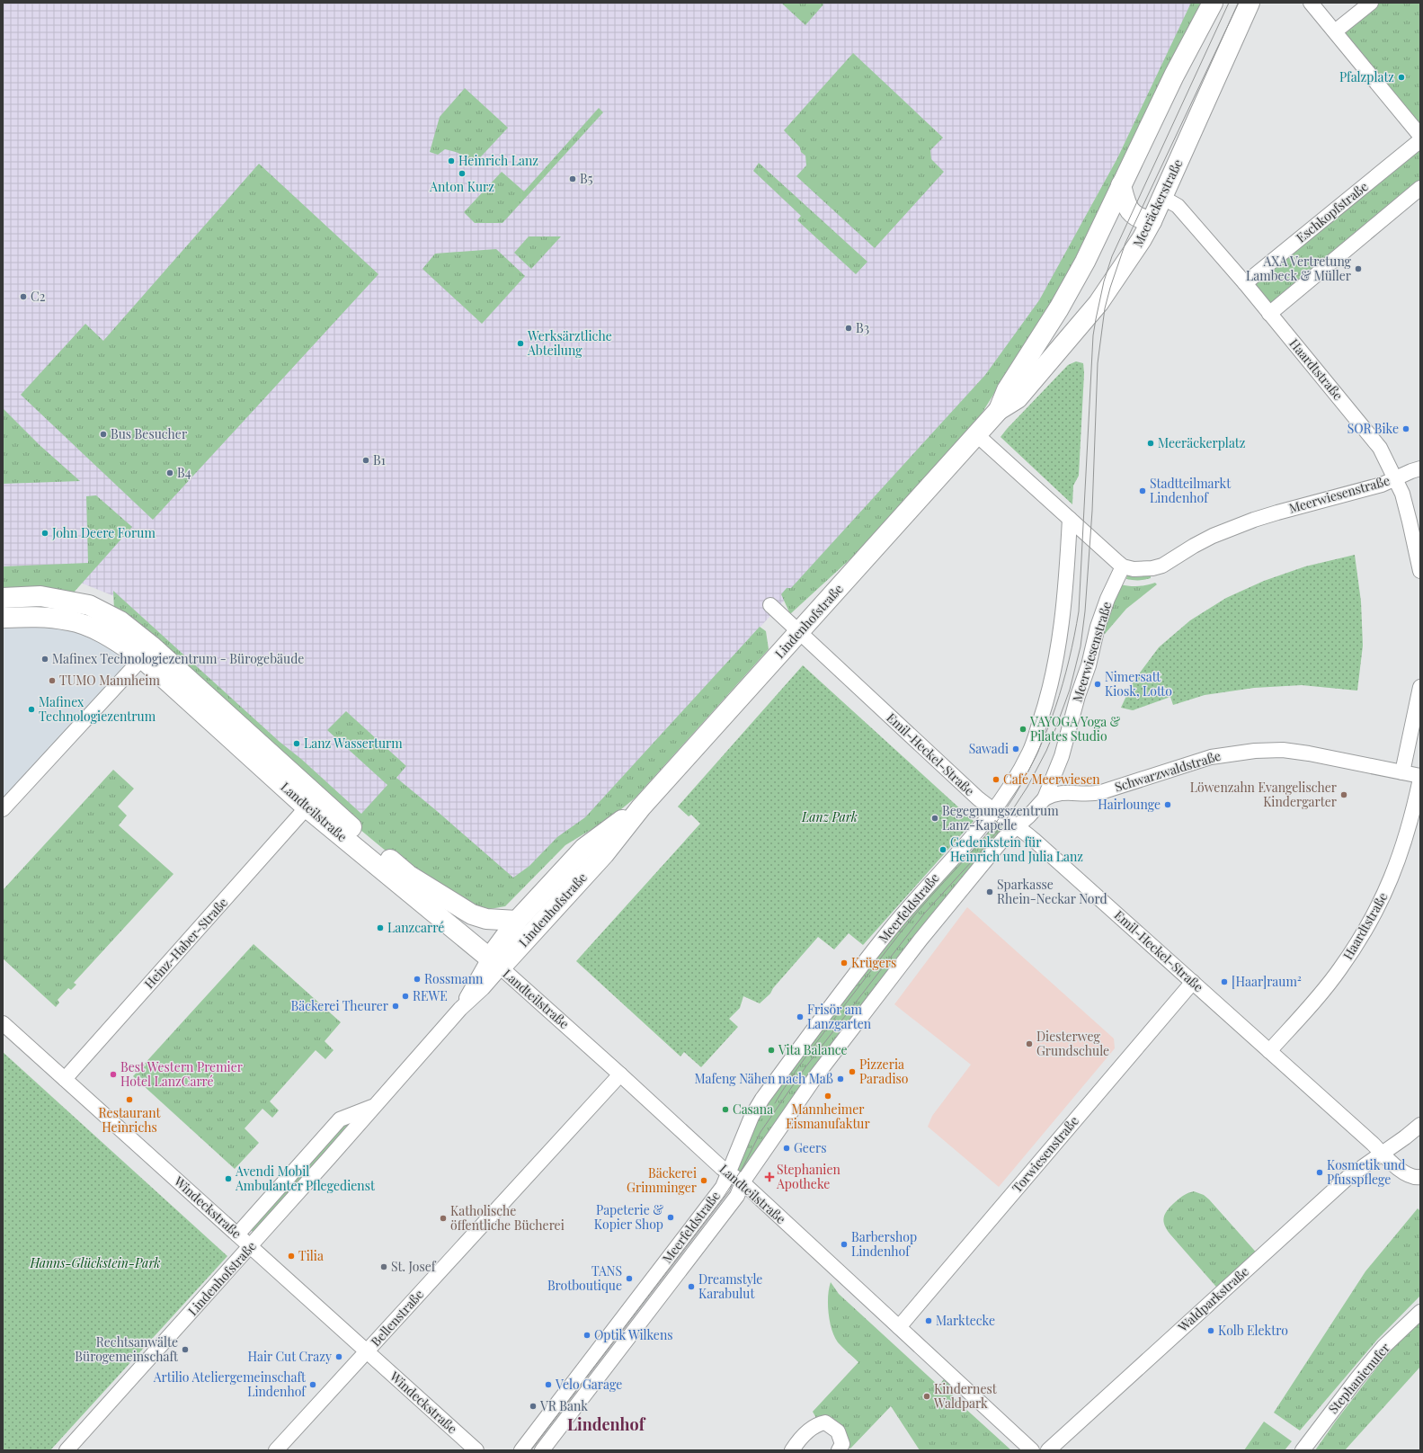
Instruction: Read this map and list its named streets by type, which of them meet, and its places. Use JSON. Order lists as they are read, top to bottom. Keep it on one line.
{"streets":{"street":["Meeräckerstraße","Eschkopfstraße","Haardtstraße","Meerwiesenstraße","Lindenhofstraße","Emil-Heckel-Straße","Schwarzwaldstraße","Landteilstraße","Meerfeldstraße","Heinz-Haber-Straße","Torwiesenstraße","Windeckstraße","Waldparkstraße","Bellenstraße","Stephanienufer"]},"crossings":[["Meeräckerstraße","Haardtstraße"],["Meeräckerstraße","Lindenhofstraße"],["Eschkopfstraße","Haardtstraße"],["Haardtstraße","Meerwiesenstraße"],["Haardtstraße","Emil-Heckel-Straße"],["Meerwiesenstraße","Emil-Heckel-Straße"],["Meerwiesenstraße","Schwarzwaldstraße"],["Meerwiesenstraße","Meerfeldstraße"],["Lindenhofstraße","Emil-Heckel-Straße"],["Lindenhofstraße","Landteilstraße"],["Lindenhofstraße","Windeckstraße"],["Emil-Heckel-Straße","Meerfeldstraße"],["Emil-Heckel-Straße","Torwiesenstraße"],["Emil-Heckel-Straße","Waldparkstraße"],["Landteilstraße","Meerfeldstraße"],["Landteilstraße","Heinz-Haber-Straße"],["Landteilstraße","Torwiesenstraße"],["Landteilstraße","Bellenstraße"],["Heinz-Haber-Straße","Windeckstraße"],["Windeckstraße","Bellenstraße"]],"districts":["Lindenhof"],"parks":["Lanz Park","Hanns-Glückstein-Park"],"places":{"other":["Pfalzplatz","Heinrich Lanz","Anton Kurz","B5","AXA Vertretung Lambeck & Müller","C2","B3","Werksärztliche Abteilung","SOR Bike","Bus Besucher","Meeräckerplatz","B1","B4","Stadtteilmarkt Lindenhof","John Deere Forum","Mafinex Technologiezentrum - Bürogebäude","TUMO Mannheim","Nimersatt Kiosk, Lotto","Mafinex Technologiezentrum","VAYOGA Yoga & Pilates Studio","Lanz Wasserturm","Sawadi","Café Meerwiesen","Löwenzahn Evangelischer Kindergarter","Hairlounge","Begegnungszentrum Lanz-Kapelle","Gedenkstein für Heinrich und Julia Lanz","Sparkasse Rhein-Neckar Nord","Lanzcarré","Krügers","Rossmann","[Haar]raum²","REWE","Bäckerei Theurer","Frisör am Lanzgarten","Diesterweg Grundschule","Vita Balance","Pizzeria Paradiso","Best Western Premier Hotel LanzCarré","Mafeng Nähen nach Maß","Mannheimer Eismanufaktur","Restaurant Heinrichs","Casana","Geers","Kosmetik und Pfusspflege","Avendi Mobil Ambulanter Pflegedienst","Bäckerei Grimminger","Papeterie & Kopier Shop","Katholische öffentliche Bücherei","Barbershop Lindenhof","Tilia","St. Josef","TANS Brotboutique","Dreamstyle Karabulut","Marktecke","Kolb Elektro","Optik Wilkens","Rechtsanwälte Bürogemeinschaft","Hair Cut Crazy","Artilio Ateliergemeinschaft Lindenhof","Velo Garage","Kindernest Waldpark","VR Bank"],"health":["Stephanien Apotheke"]}}
